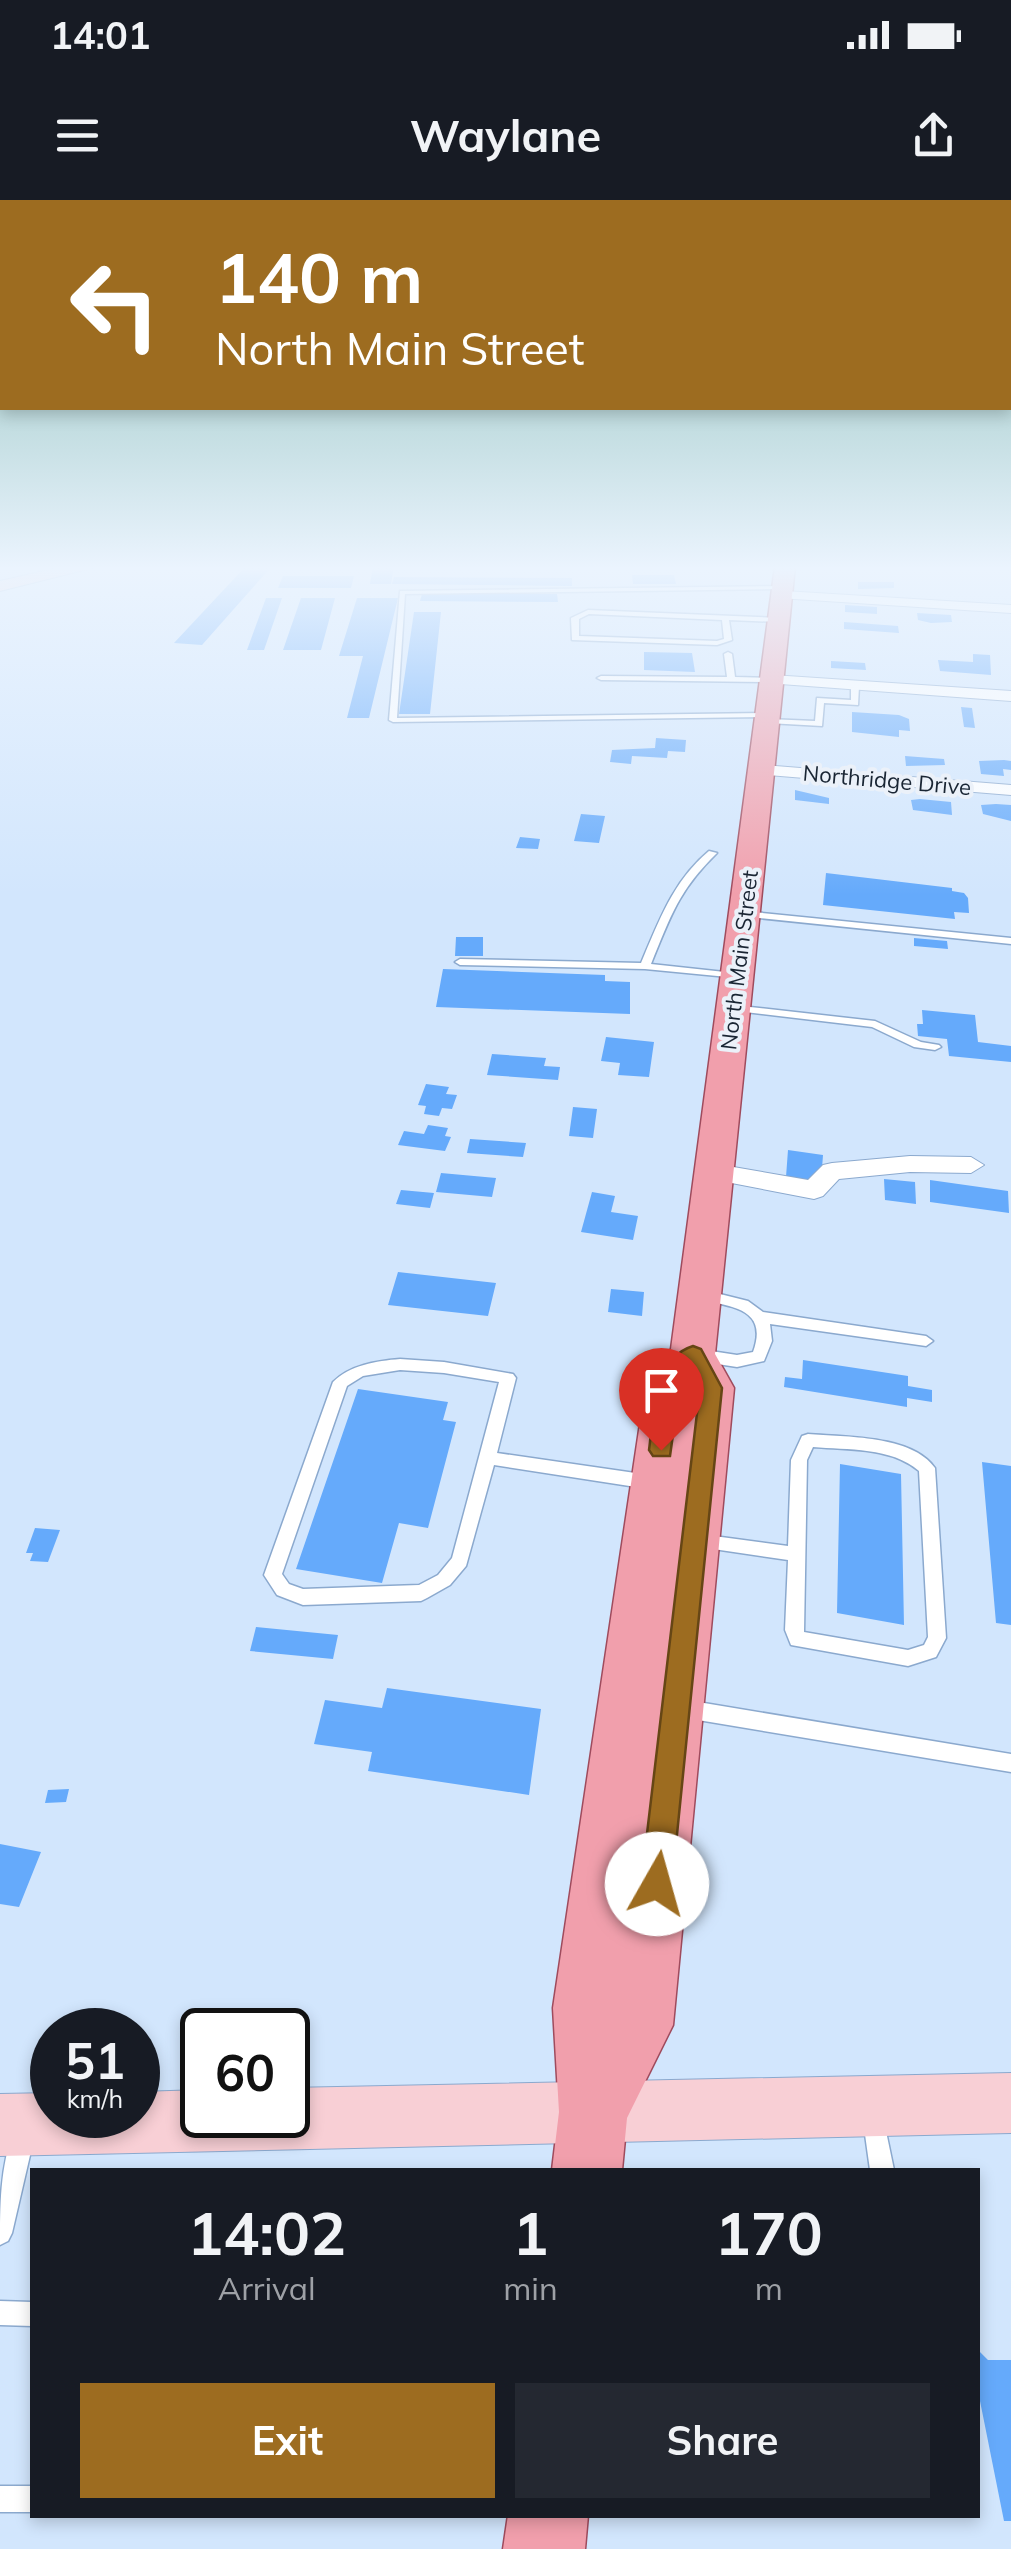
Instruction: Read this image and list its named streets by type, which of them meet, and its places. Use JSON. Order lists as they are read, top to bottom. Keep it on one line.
{"streets":{"main road":["North Main Street"],"street":["Northridge Drive"]},"crossings":[["Northridge Drive","North Main Street"]],"page":{"status":"14:01","header":"Waylane","turn":["140 m","North Main Street"],"speed":"51 km/h","limit":"60","eta":["14:02","Arrival","1","min","170","m"],"buttons":["Exit","Share"]}}
